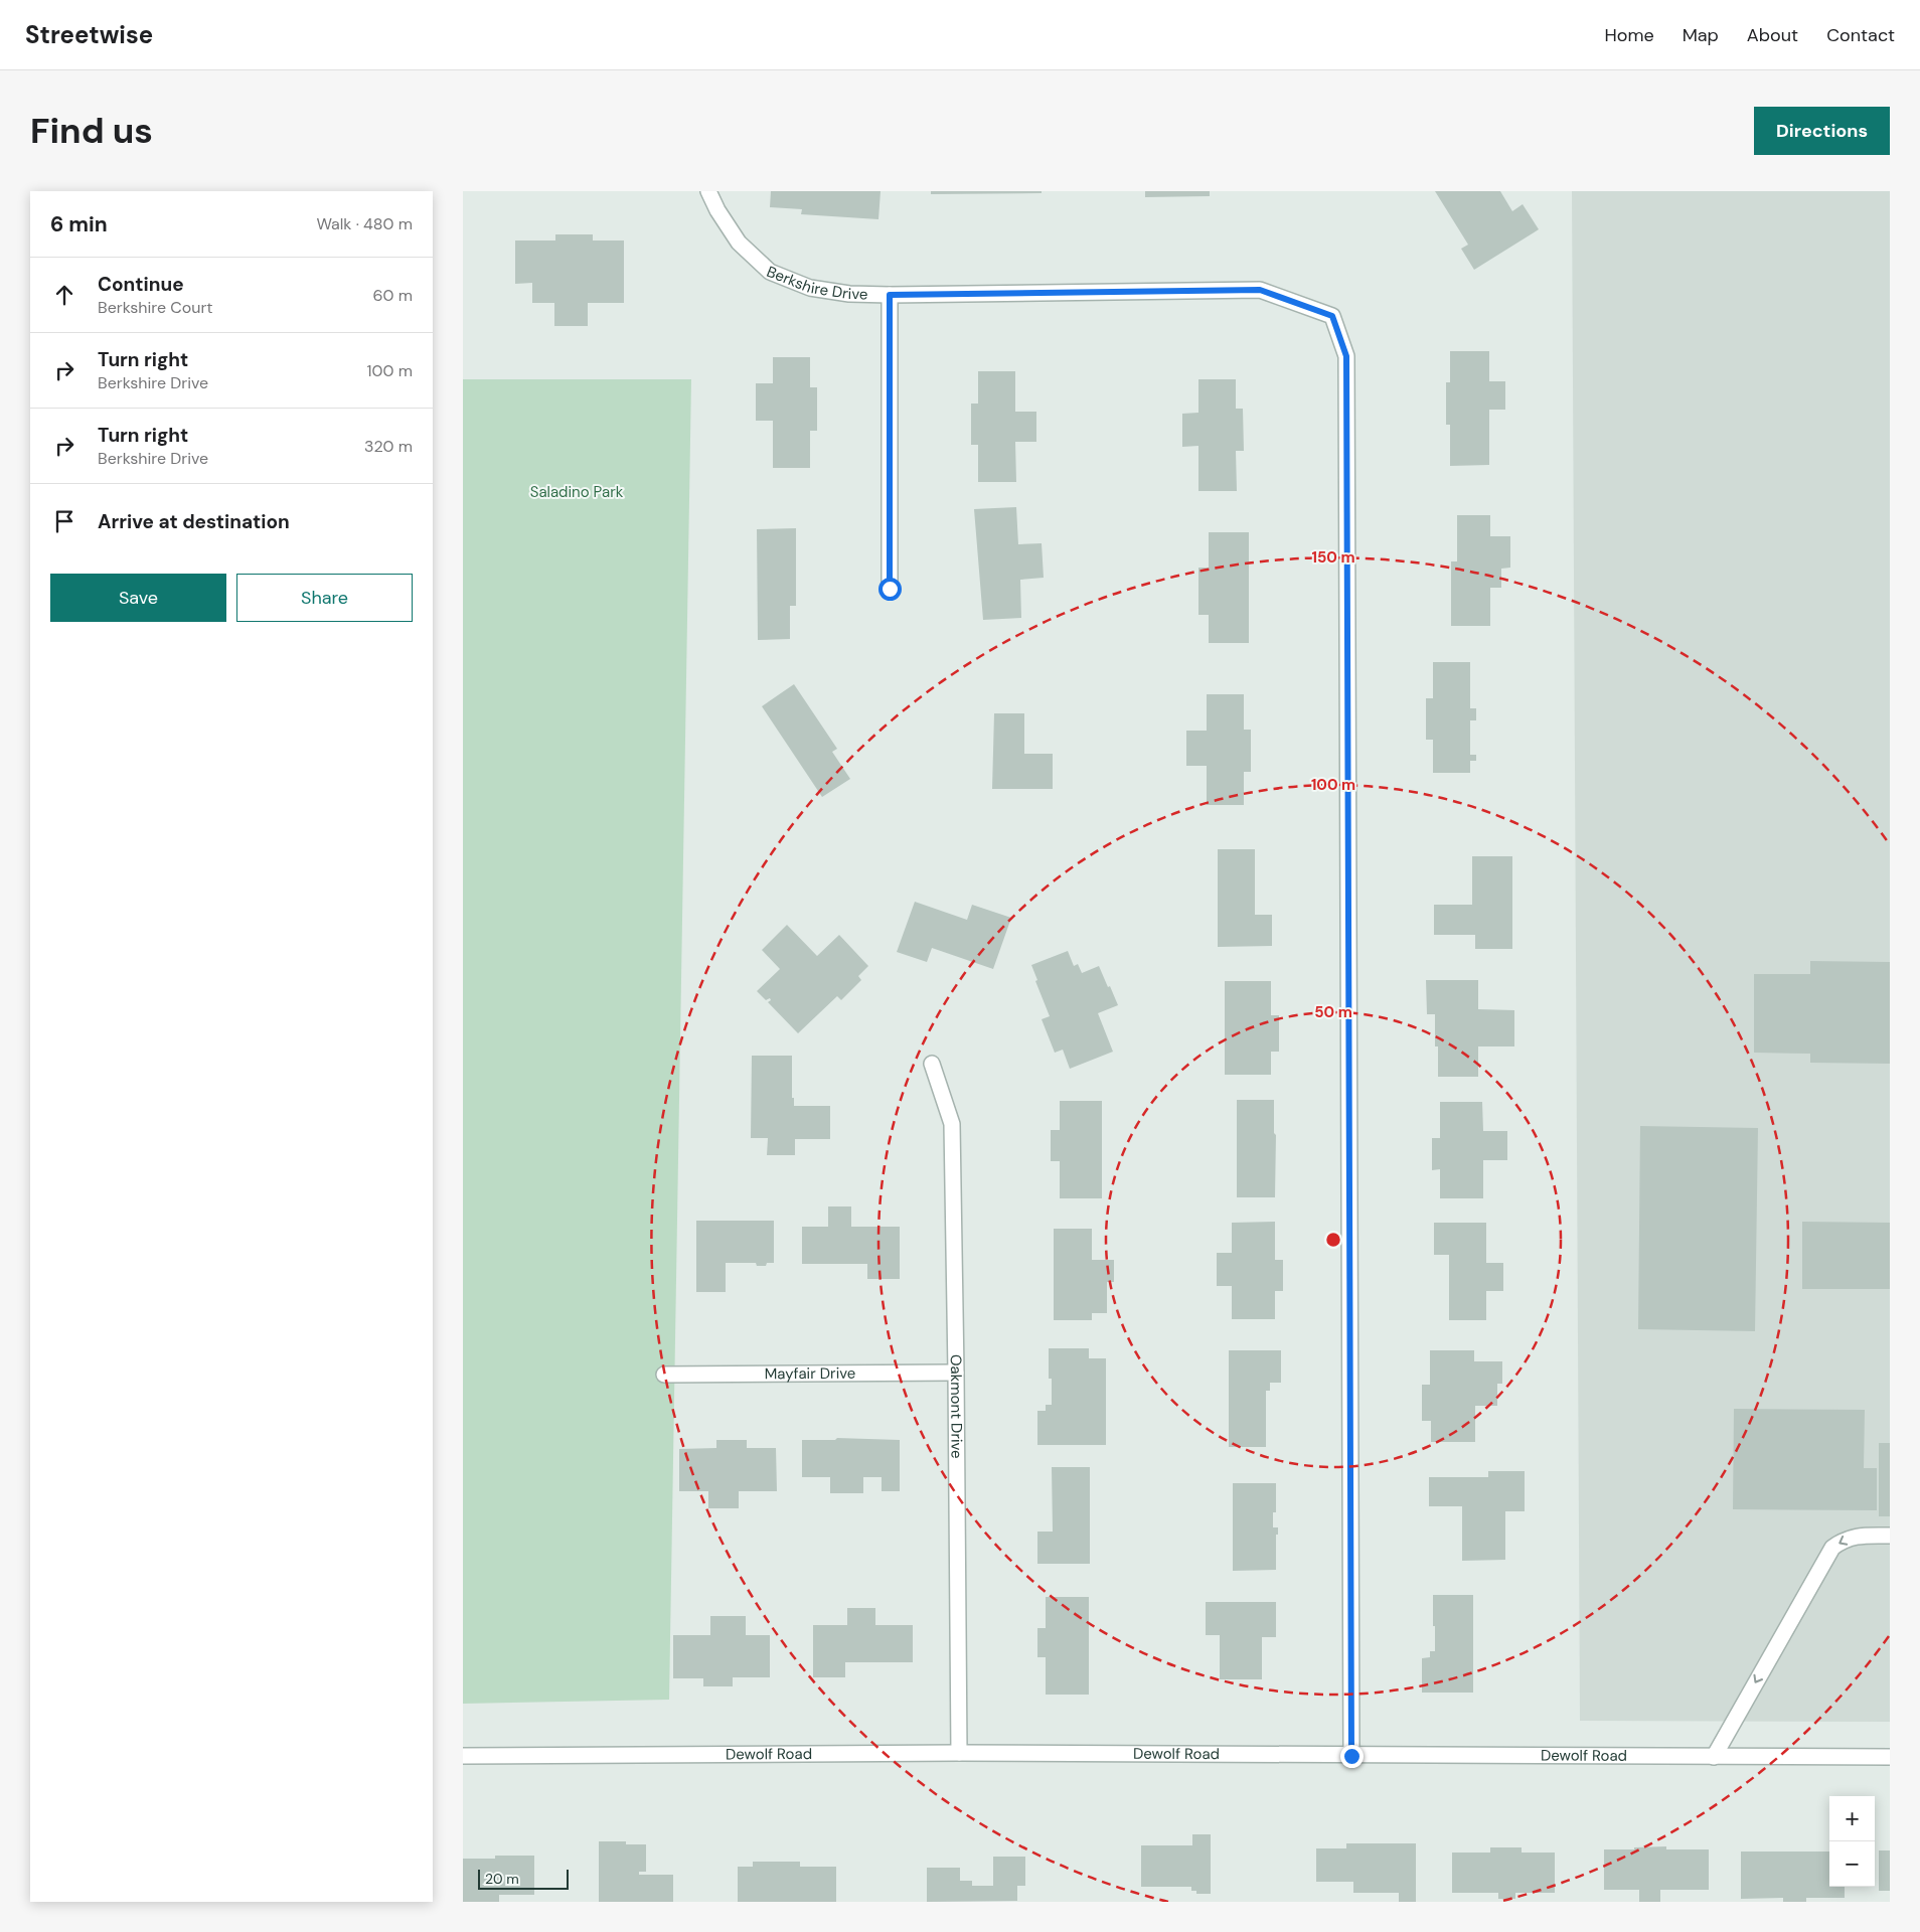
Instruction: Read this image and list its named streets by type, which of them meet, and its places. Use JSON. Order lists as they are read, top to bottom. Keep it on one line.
{"streets":{"street":["Berkshire Drive","Mayfair Drive","Oakmont Drive","Dewolf Road"]},"crossings":[["Berkshire Drive","Dewolf Road"],["Mayfair Drive","Oakmont Drive"],["Oakmont Drive","Dewolf Road"]],"parks":["Saladino Park"],"scale_bar":"20 m","page":{"header":"Streetwise","nav":["Home","Map","About","Contact"],"buttons":["Directions",["Save","Share"]],"title":"Find us","heading":["6 min","Walk · 480 m"],"list":[["Continue","Berkshire Court","60 m"],["Turn right","Berkshire Drive","100 m"],["Turn right","Berkshire Drive","320 m"],"Arrive at destination"],"map_buttons":["+","−"],"scale":"20 m"},"rings":["150 m","100 m","50 m"]}
